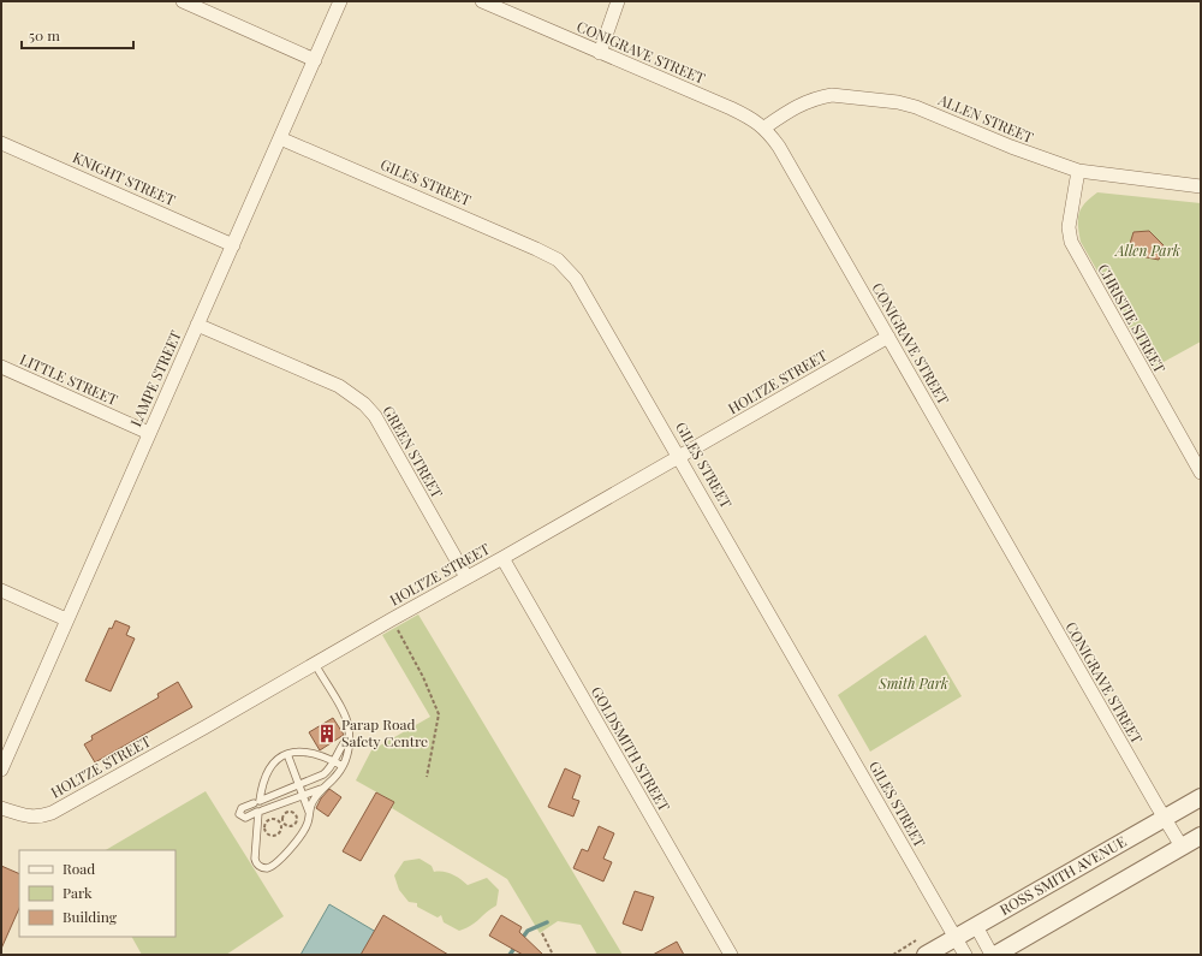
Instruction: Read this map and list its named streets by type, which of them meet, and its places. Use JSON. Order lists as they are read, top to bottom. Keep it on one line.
{"streets":{"street":["CONIGRAVE STREET","ALLEN STREET","KNIGHT STREET","GILES STREET","CHRISTIE STREET","LAMPE STREET","LITTLE STREET","HOLTZE STREET","GREEN STREET","GOLDSMITH STREET","ROSS SMITH AVENUE"]},"crossings":[["CONIGRAVE STREET","ALLEN STREET"],["CONIGRAVE STREET","HOLTZE STREET"],["CONIGRAVE STREET","ROSS SMITH AVENUE"],["ALLEN STREET","CHRISTIE STREET"],["KNIGHT STREET","LAMPE STREET"],["GILES STREET","LAMPE STREET"],["GILES STREET","HOLTZE STREET"],["GILES STREET","ROSS SMITH AVENUE"],["LAMPE STREET","LITTLE STREET"],["LAMPE STREET","GREEN STREET"],["HOLTZE STREET","GREEN STREET"],["HOLTZE STREET","GOLDSMITH STREET"]],"parks":["Allen Park","Smith Park"],"places":{"building":["Parap Road Safety Centre"]},"legend":["Road","Park","Building"],"scale_bar":"50 m"}
